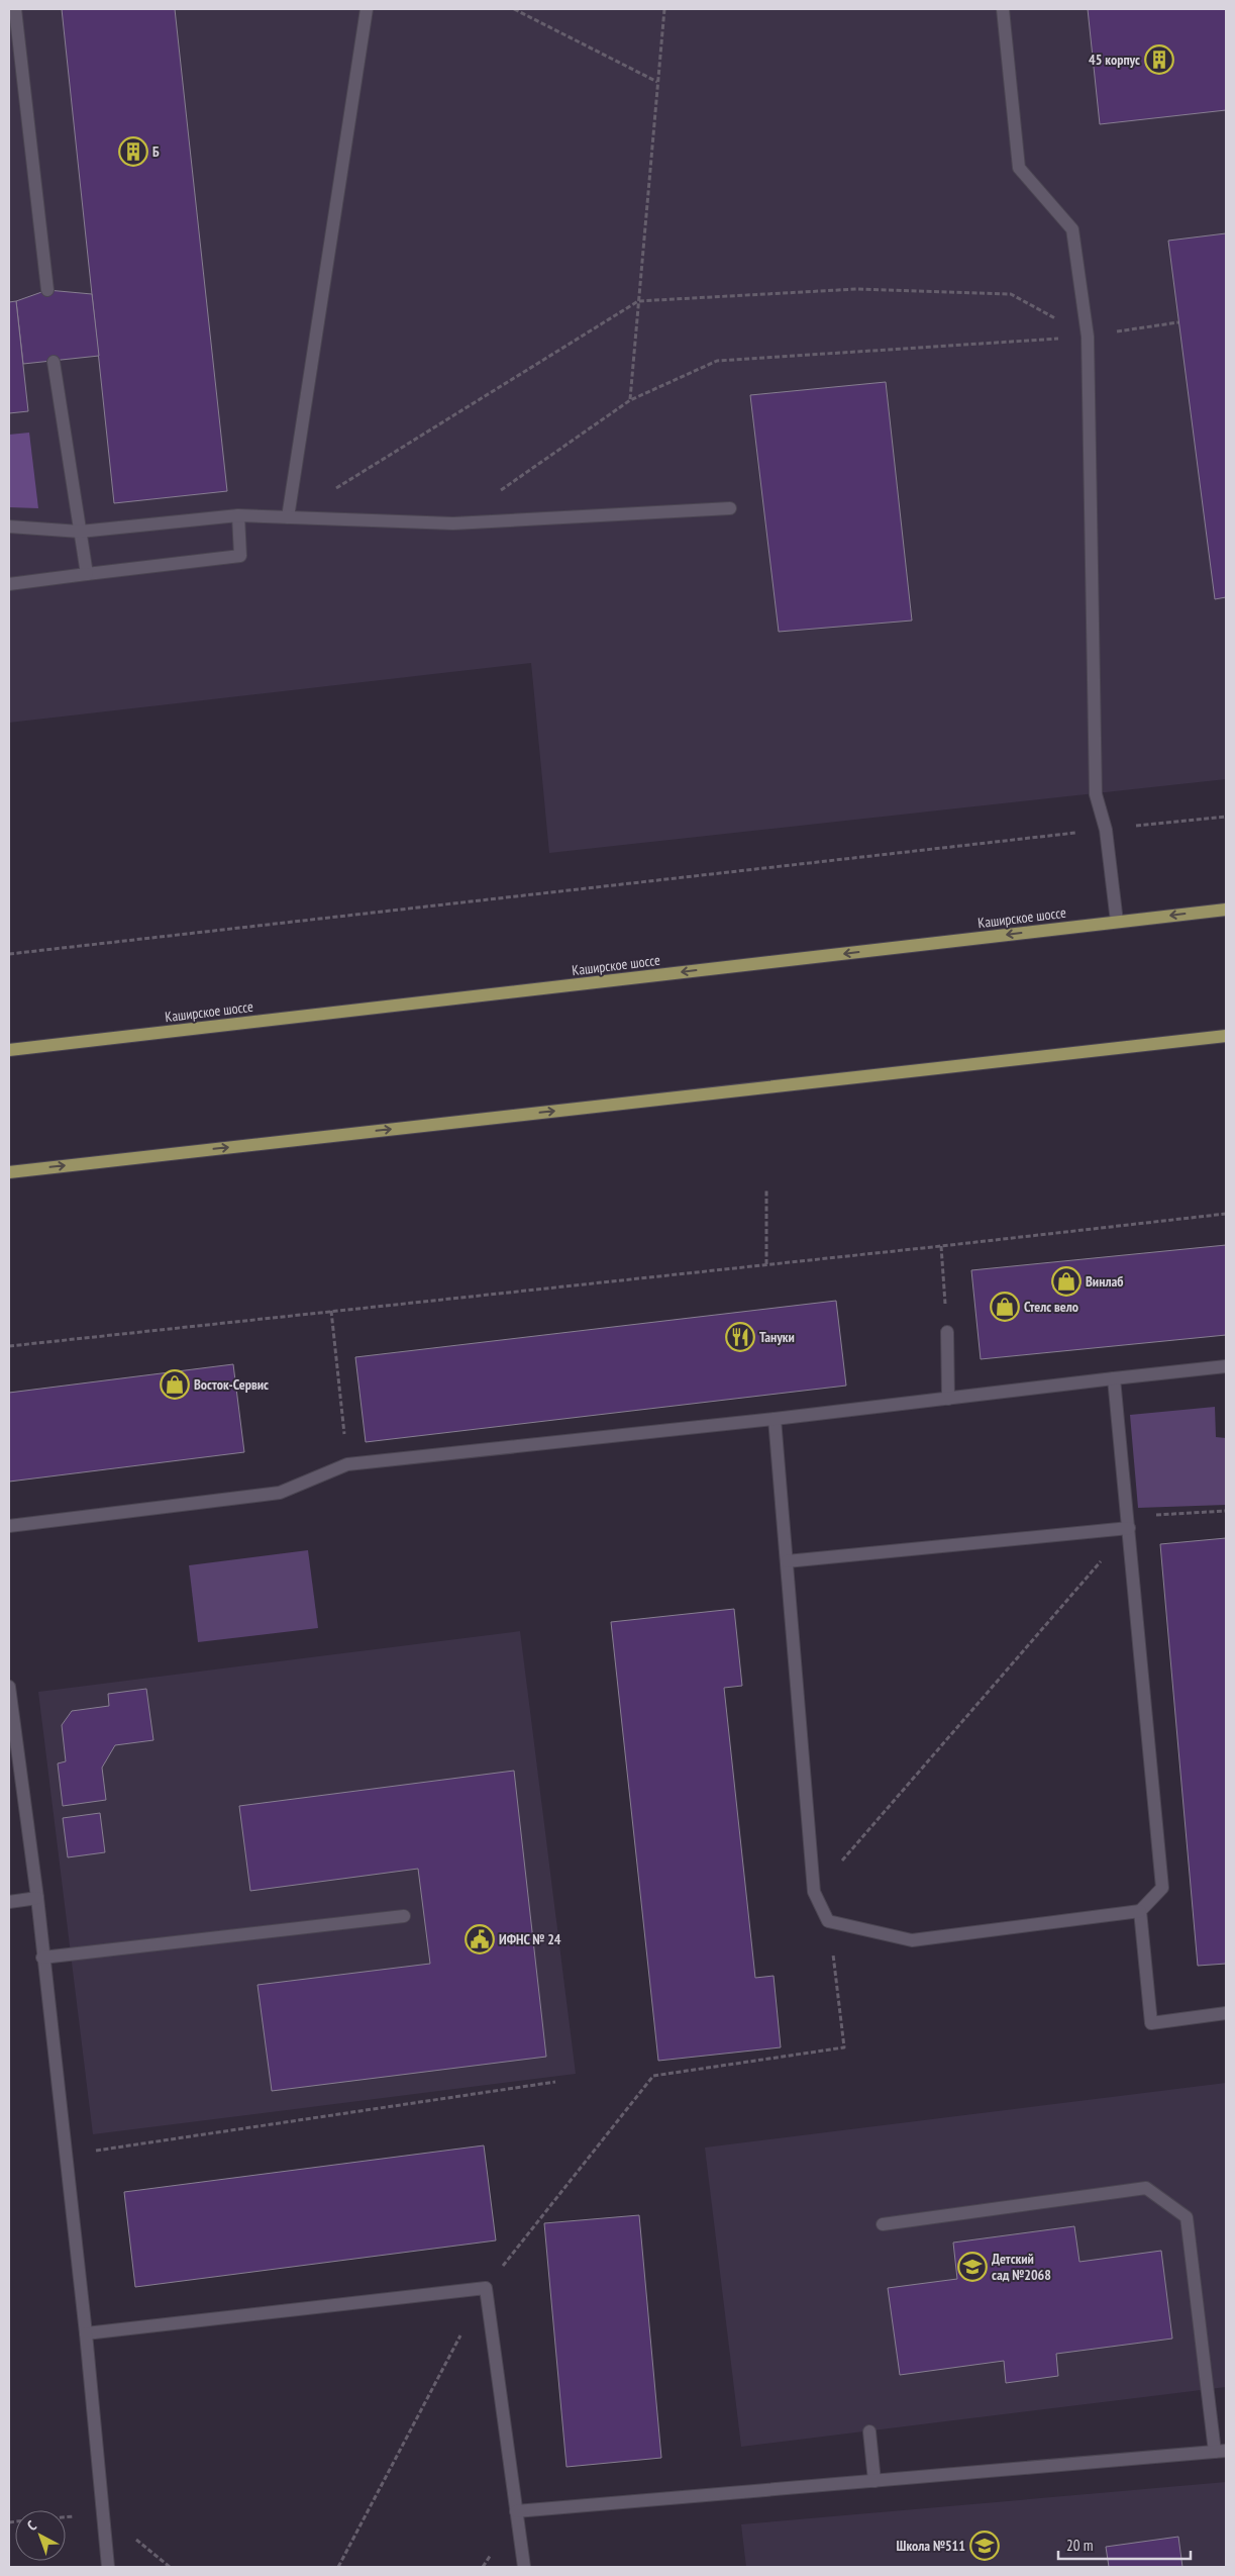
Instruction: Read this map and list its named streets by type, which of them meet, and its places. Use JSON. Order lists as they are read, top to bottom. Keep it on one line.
{"streets":{"main road":["Каширское шоссе"]},"one_way":["Каширское шоссе"],"places":{"building":["45 корпус","Б"],"shop":["Винлаб","Стелс вело","Восток-Сервис"],"restaurant":["Тануки"],"public building":["ИФНС № 24"],"school or university":["Детский сад №2068","Школа №511"]},"scale_bar":"20 m","north":"top left"}
